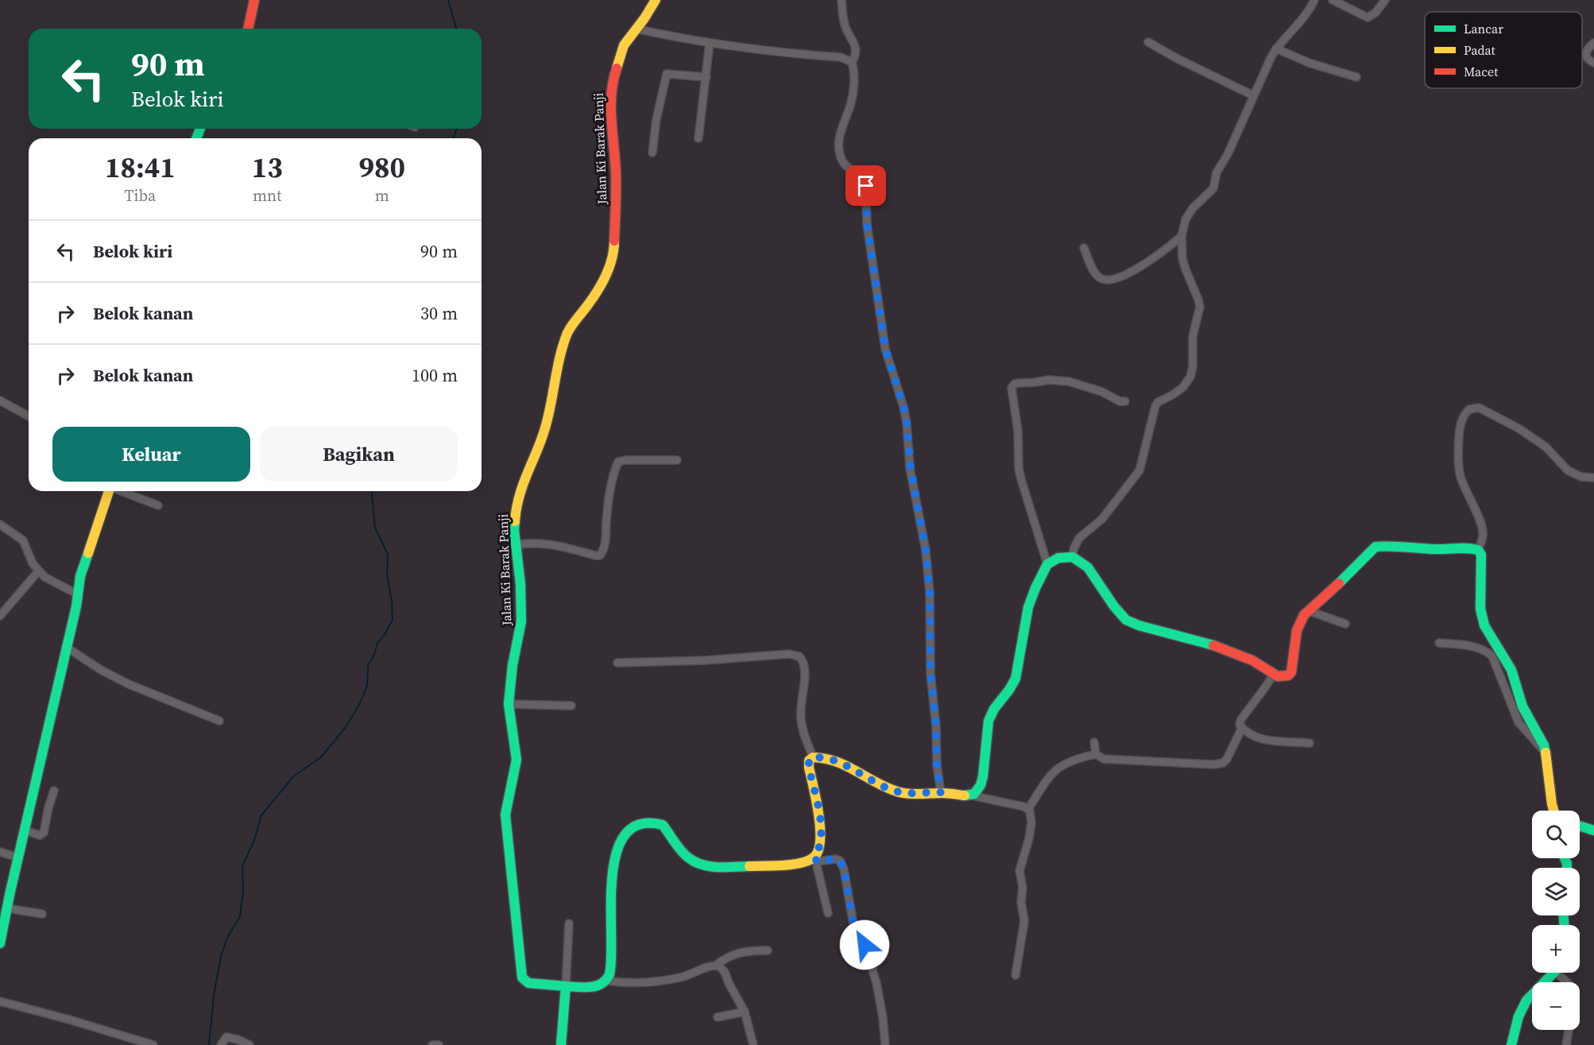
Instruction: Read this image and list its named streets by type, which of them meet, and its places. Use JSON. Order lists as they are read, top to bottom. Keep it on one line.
{"streets":{"street":["Jalan Ki Barak Panji"]},"legend":["Lancar","Padat","Macet"],"page":{"turn":["90 m","Belok kiri"],"eta":["18:41","Tiba","13","mnt","980","m"],"list":[{"name":"Belok kiri","value":"90 m"},{"name":"Belok kanan","value":"30 m"},{"name":"Belok kanan","value":"100 m"}],"buttons":["Keluar","Bagikan"],"map_buttons":["+","−"]}}
